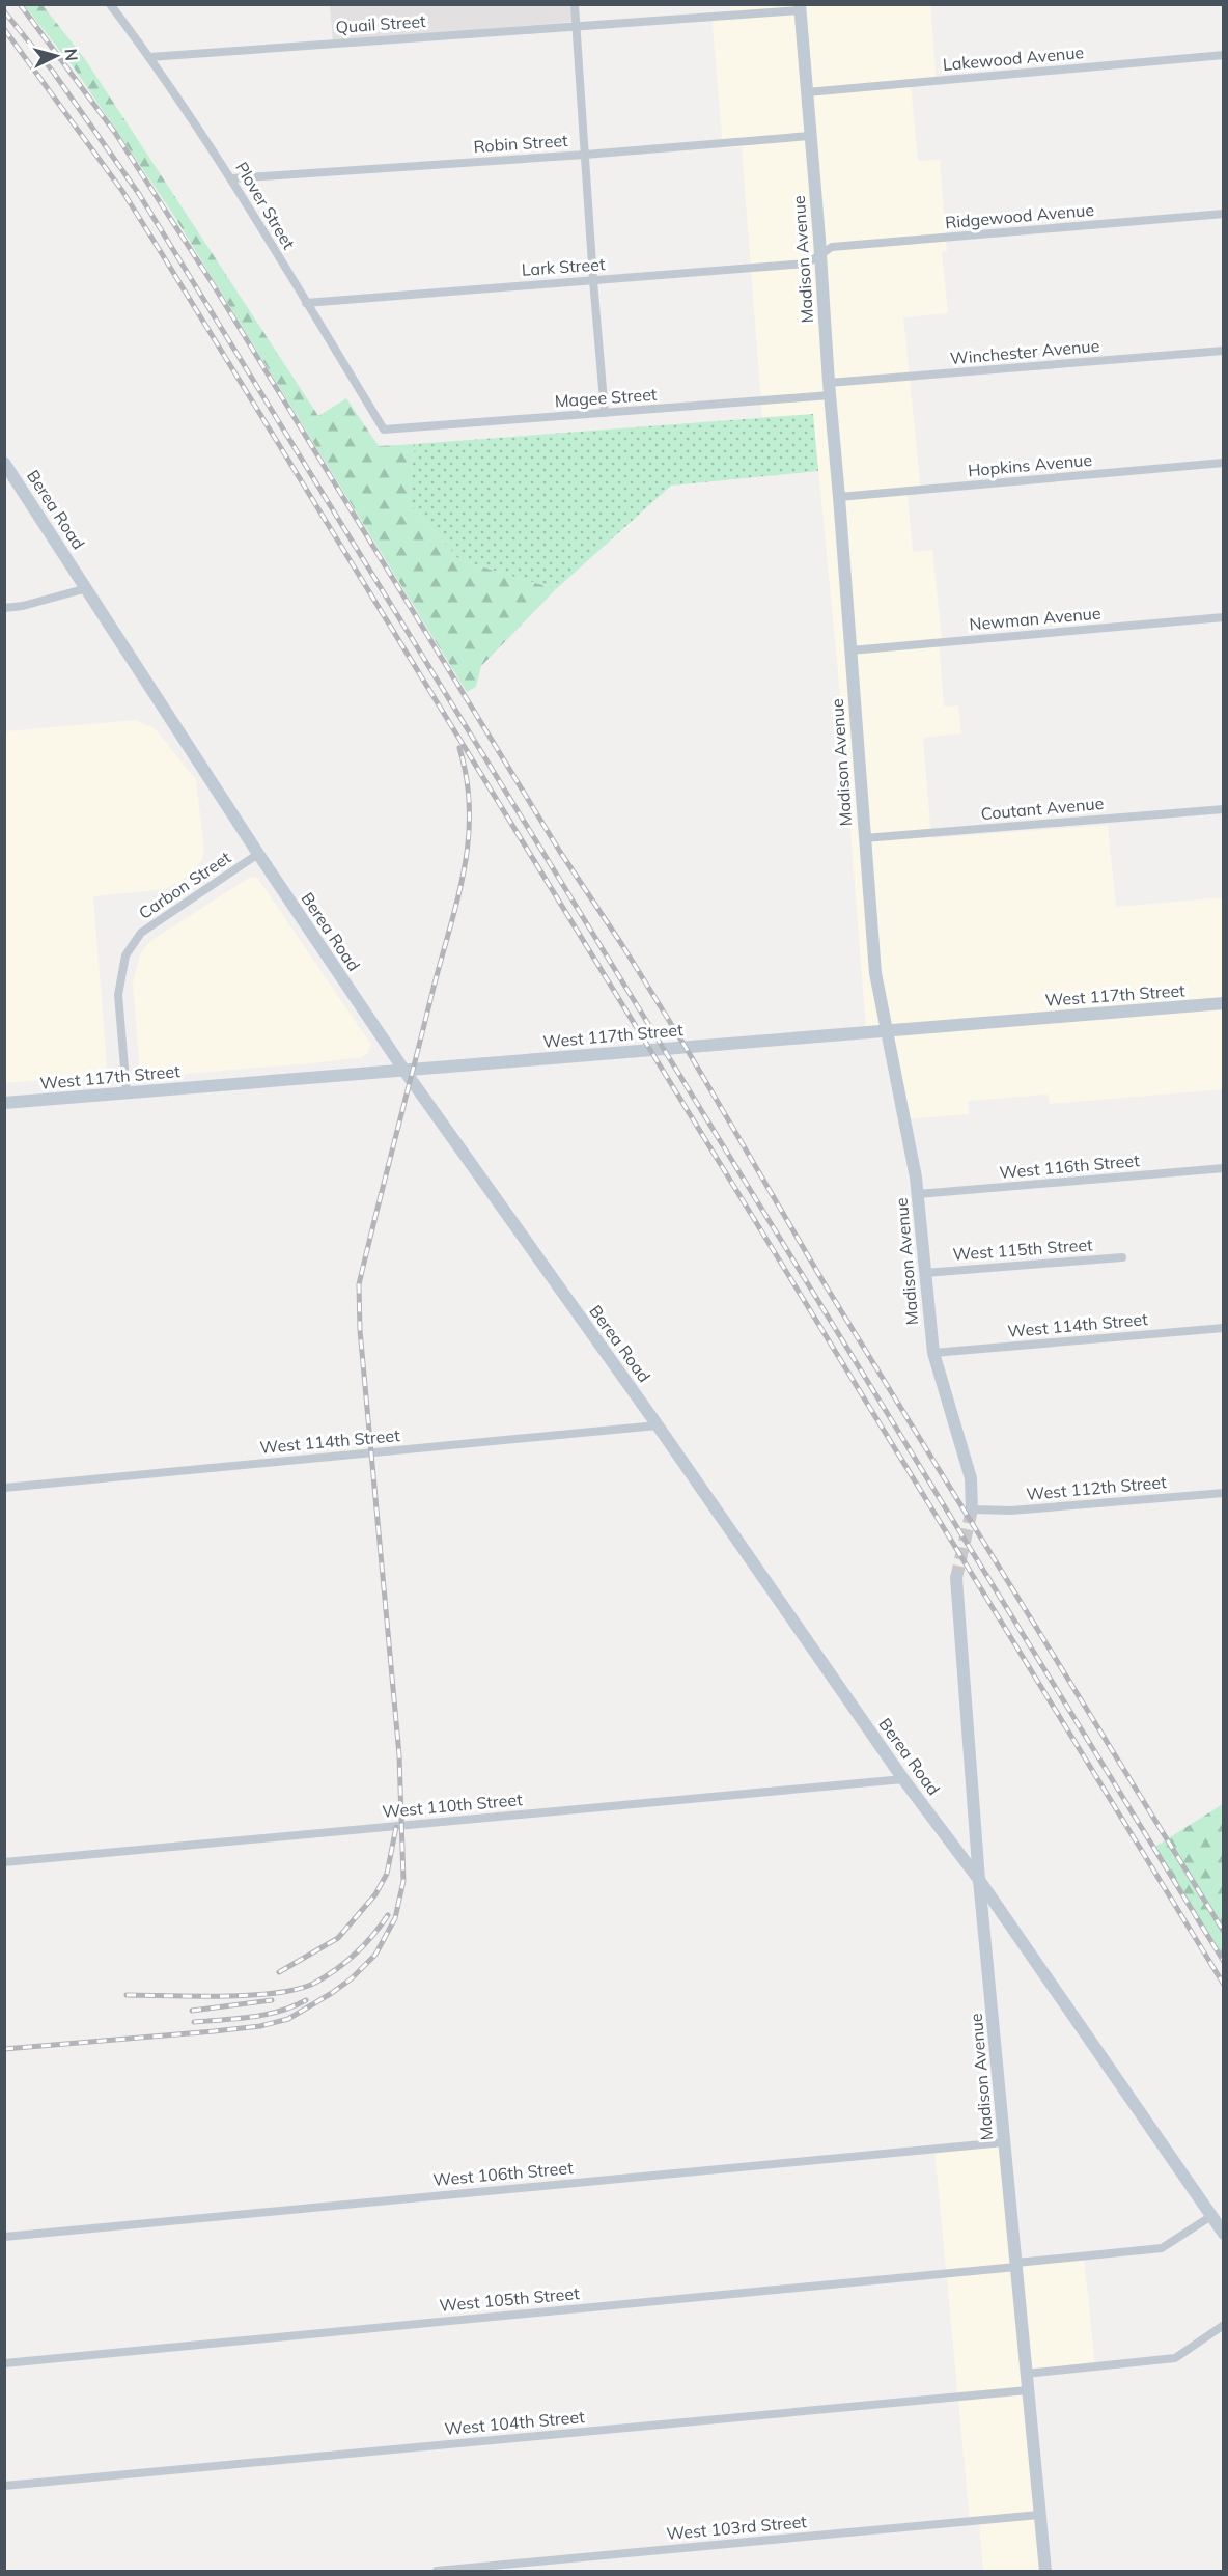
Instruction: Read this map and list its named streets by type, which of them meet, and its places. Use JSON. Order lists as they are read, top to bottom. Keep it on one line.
{"streets":{"main road":["Madison Avenue","Berea Road","West 117th Street"],"street":["Quail Street","Lakewood Avenue","Robin Street","Plover Street","Ridgewood Avenue","Lark Street","Winchester Avenue","Magee Street","Hopkins Avenue","Newman Avenue","Coutant Avenue","Carbon Street","West 116th Street","West 115th Street","West 114th Street","West 112th Street","West 110th Street","West 106th Street","West 105th Street","West 104th Street","West 103rd Street"]},"crossings":[["Quail Street","Plover Street"],["Quail Street","Madison Avenue"],["Lakewood Avenue","Madison Avenue"],["Robin Street","Plover Street"],["Robin Street","Madison Avenue"],["Plover Street","Lark Street"],["Plover Street","Magee Street"],["Ridgewood Avenue","Madison Avenue"],["Ridgewood Avenue","Lark Street"],["Madison Avenue","Lark Street"],["Madison Avenue","Winchester Avenue"],["Madison Avenue","Magee Street"],["Madison Avenue","Hopkins Avenue"],["Madison Avenue","Berea Road"],["Madison Avenue","Newman Avenue"],["Madison Avenue","Coutant Avenue"],["Madison Avenue","West 117th Street"],["Madison Avenue","West 116th Street"],["Madison Avenue","West 115th Street"],["Madison Avenue","West 114th Street"],["Madison Avenue","West 112th Street"],["Madison Avenue","West 106th Street"],["Madison Avenue","West 105th Street"],["Madison Avenue","West 104th Street"],["Madison Avenue","West 103rd Street"],["Winchester Avenue","Magee Street"],["Berea Road","Carbon Street"],["Berea Road","West 117th Street"],["Berea Road","West 114th Street"],["Berea Road","West 110th Street"],["Berea Road","West 105th Street"],["Carbon Street","West 117th Street"]],"north":"right"}
